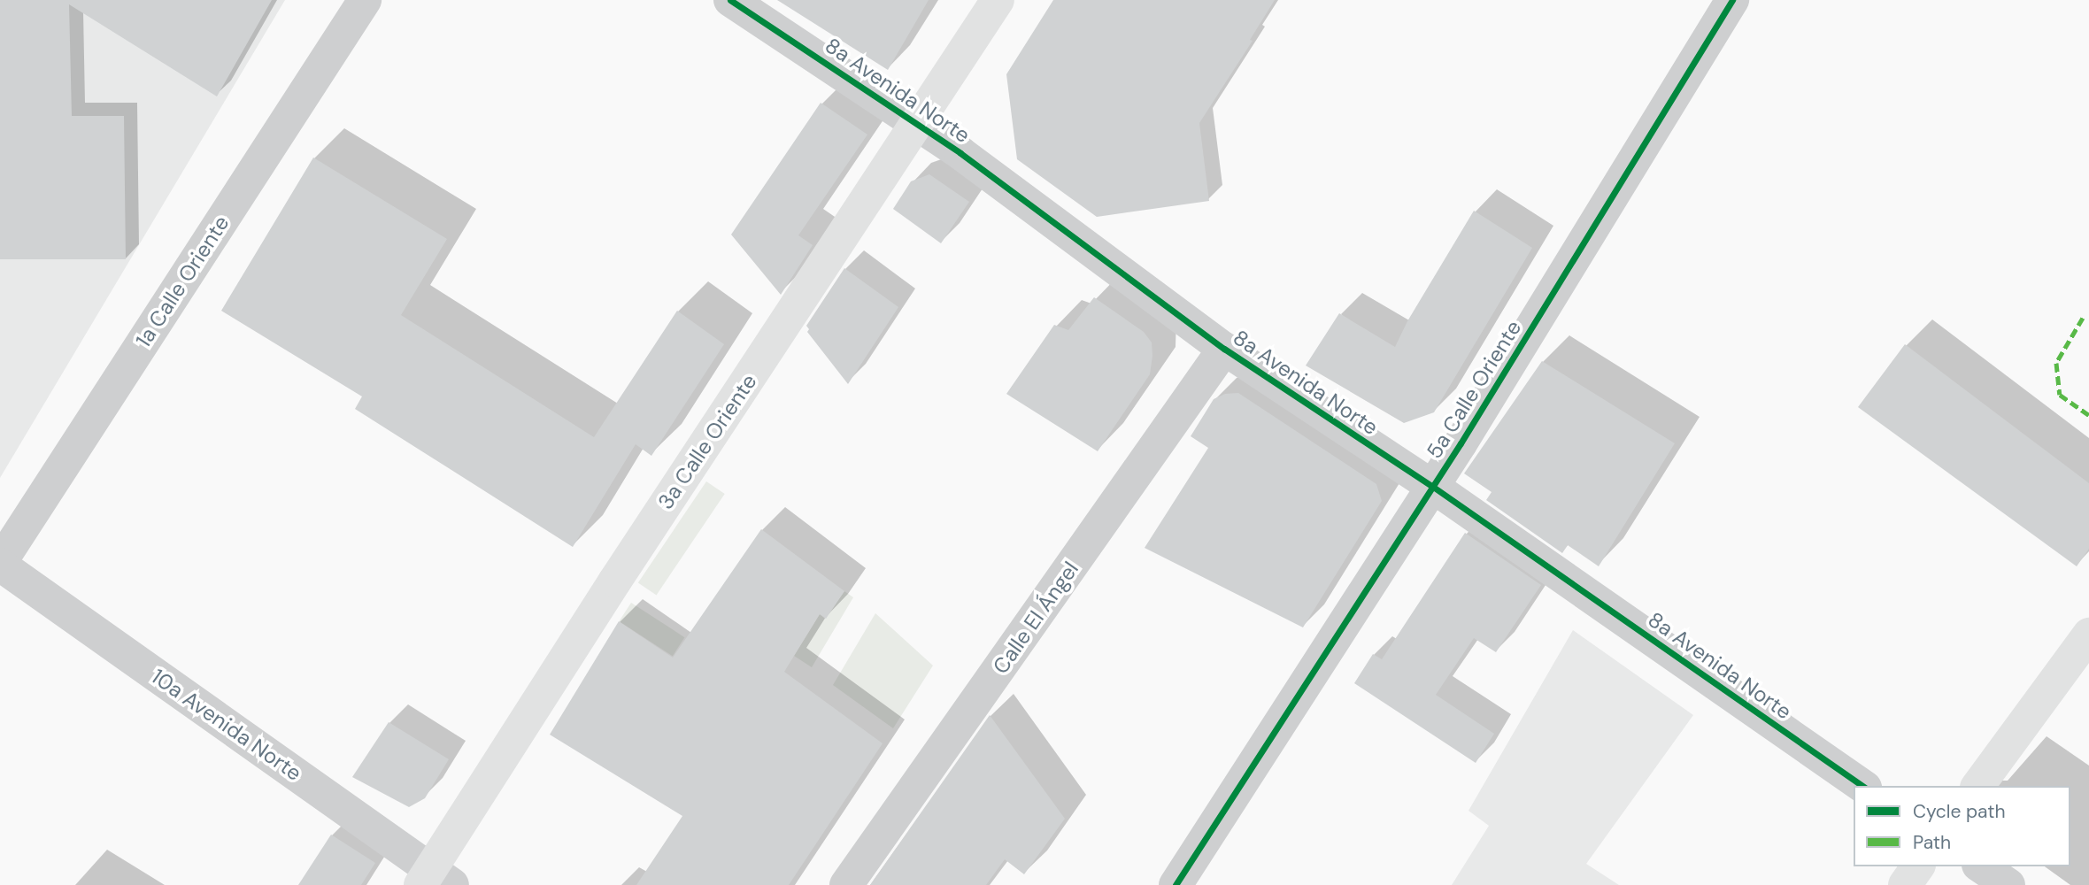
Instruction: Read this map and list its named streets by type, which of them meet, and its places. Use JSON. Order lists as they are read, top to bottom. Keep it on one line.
{"streets":{"main road":["3a Calle Oriente"],"street":["8a Avenida Norte","1a Calle Oriente","5a Calle Oriente","Calle El Ángel","10a Avenida Norte"]},"crossings":[["8a Avenida Norte","5a Calle Oriente"],["8a Avenida Norte","3a Calle Oriente"],["8a Avenida Norte","Calle El Ángel"],["1a Calle Oriente","10a Avenida Norte"],["3a Calle Oriente","10a Avenida Norte"]],"legend":["Cycle path","Path"]}
